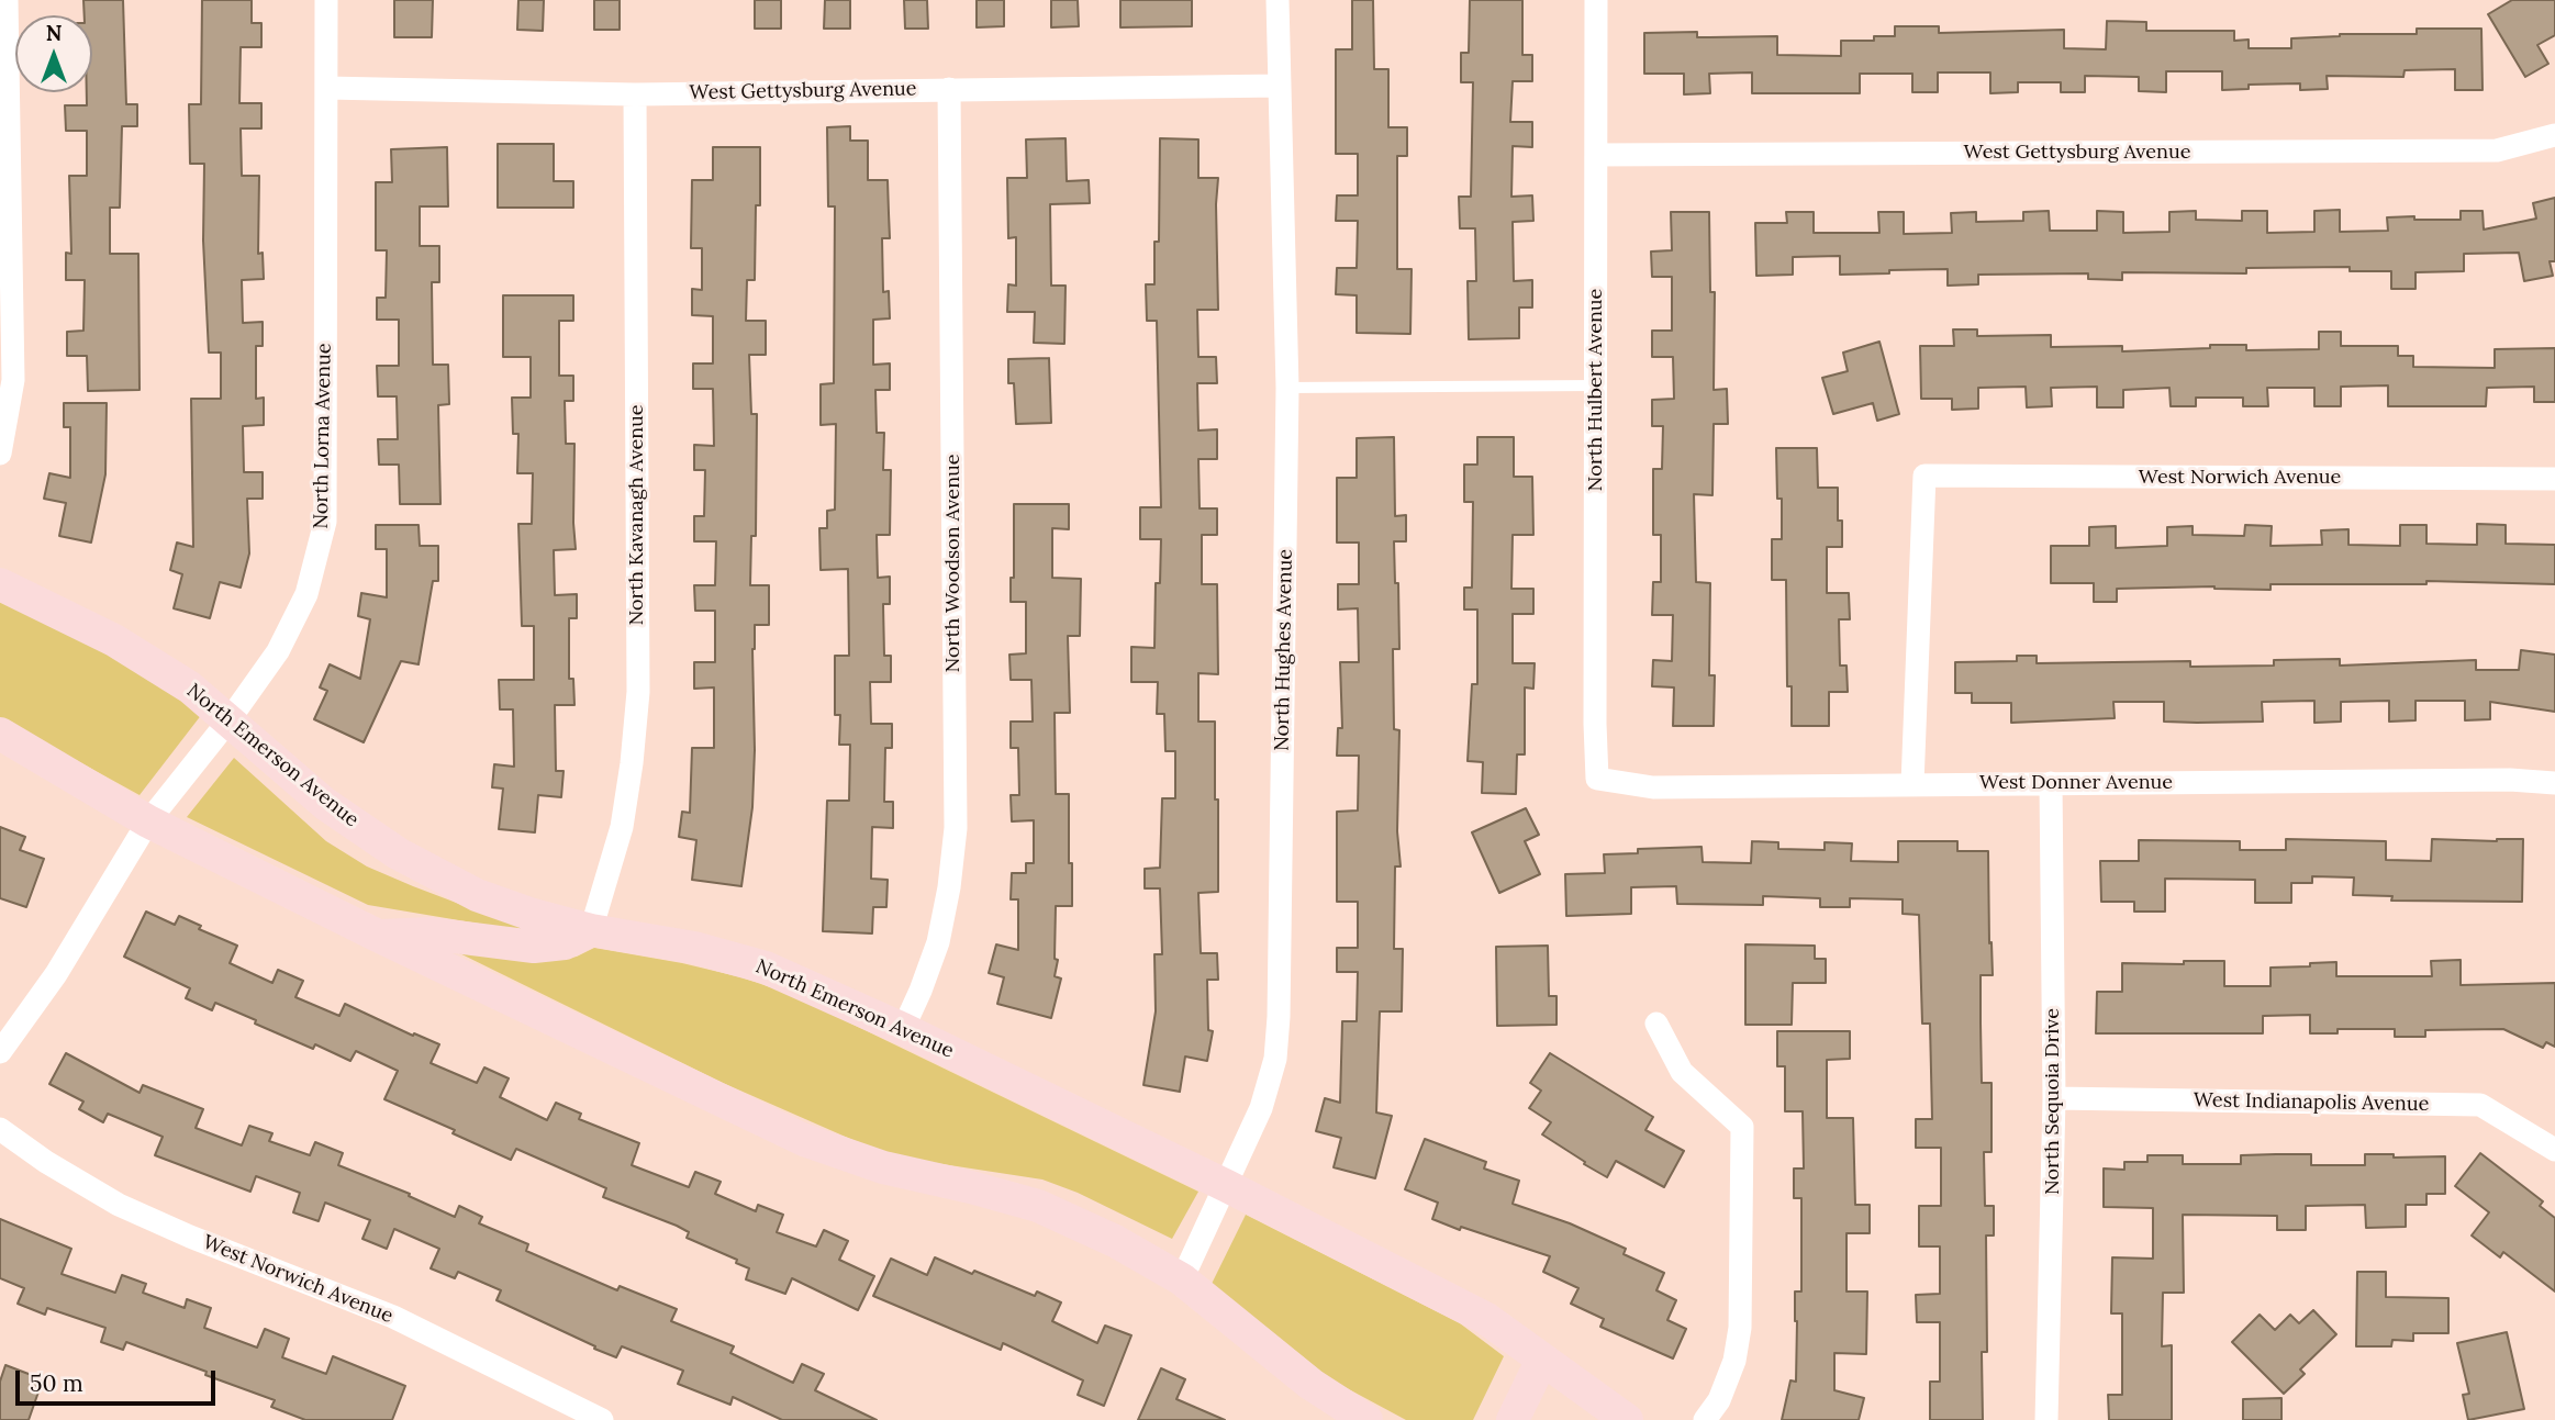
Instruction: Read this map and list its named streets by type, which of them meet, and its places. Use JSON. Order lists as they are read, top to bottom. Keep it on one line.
{"streets":{"street":["West Gettysburg Avenue","North Hulbert Avenue","North Lorna Avenue","West Norwich Avenue","North Kavanagh Avenue","North Woodson Avenue","North Hughes Avenue","North Emerson Avenue","West Donner Avenue","North Sequoia Drive","West Indianapolis Avenue"]},"crossings":[["West Gettysburg Avenue","North Hulbert Avenue"],["West Gettysburg Avenue","North Lorna Avenue"],["West Gettysburg Avenue","North Kavanagh Avenue"],["West Gettysburg Avenue","North Woodson Avenue"],["West Gettysburg Avenue","North Hughes Avenue"],["North Hulbert Avenue","West Donner Avenue"],["North Lorna Avenue","North Emerson Avenue"],["West Norwich Avenue","West Donner Avenue"],["North Kavanagh Avenue","North Emerson Avenue"],["North Woodson Avenue","North Emerson Avenue"],["North Hughes Avenue","North Emerson Avenue"],["West Donner Avenue","North Sequoia Drive"],["North Sequoia Drive","West Indianapolis Avenue"]],"scale_bar":"50 m","north":"top"}
